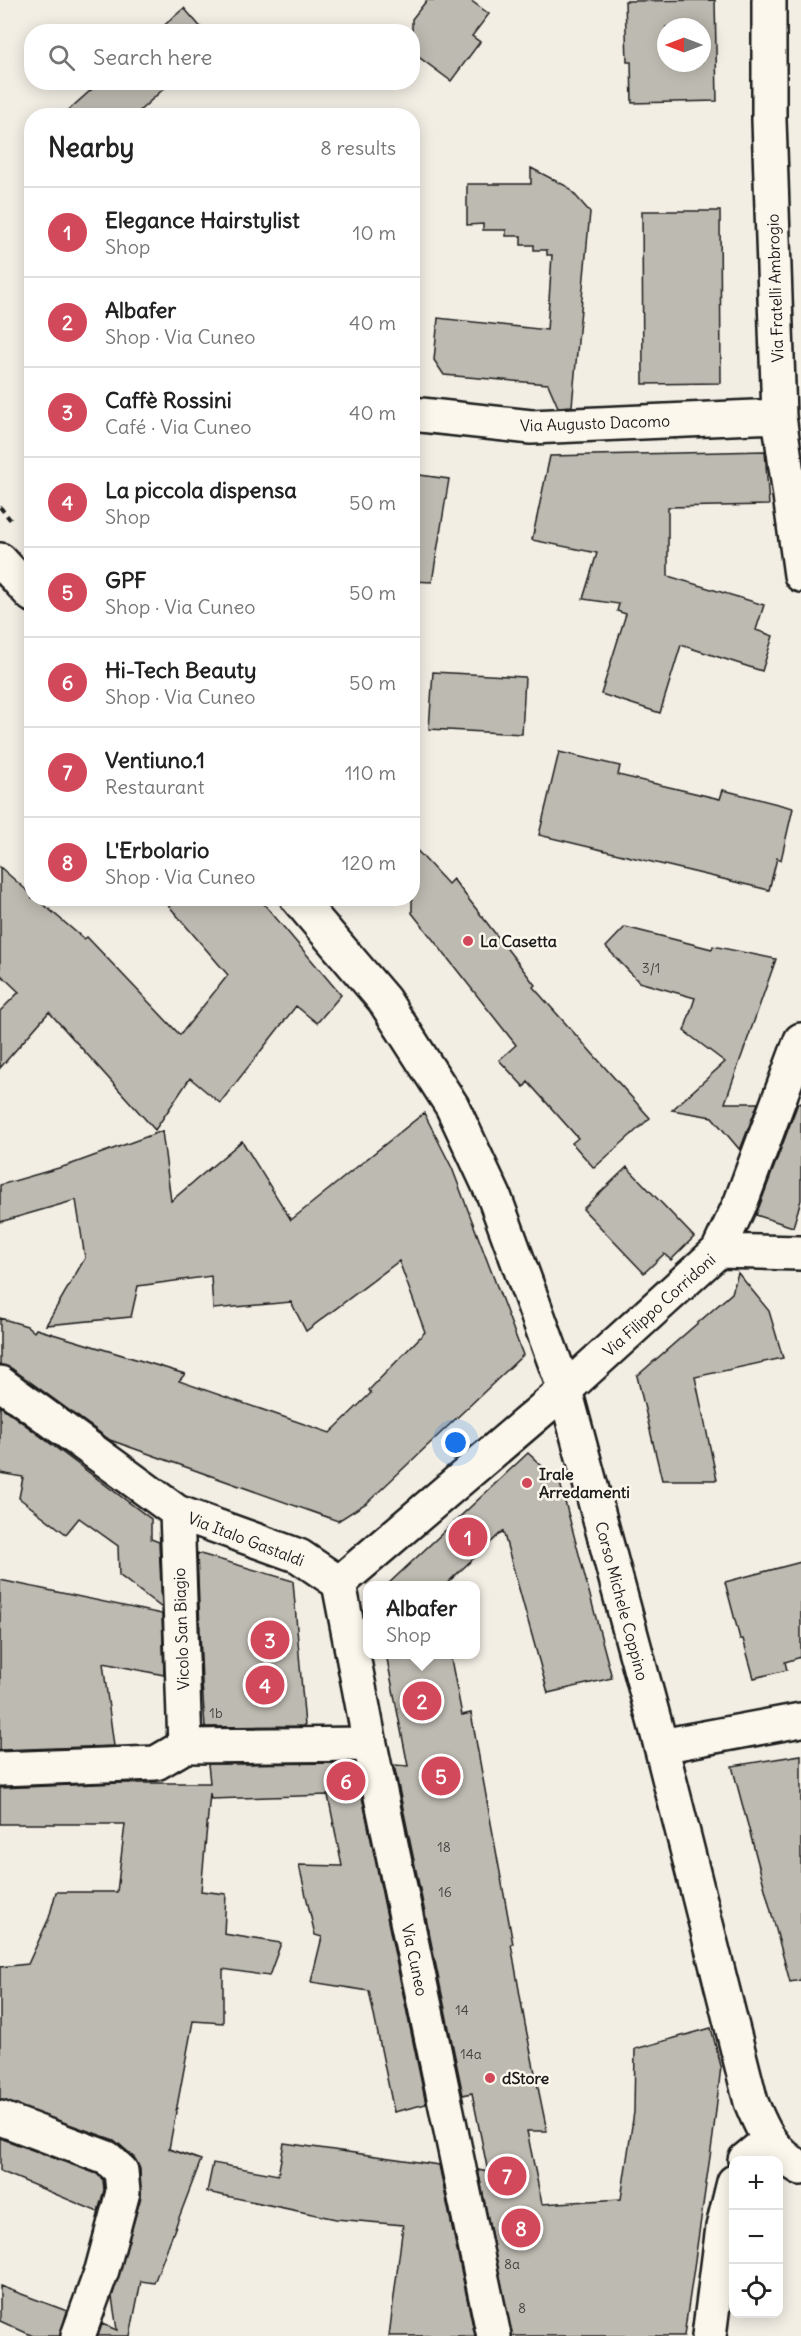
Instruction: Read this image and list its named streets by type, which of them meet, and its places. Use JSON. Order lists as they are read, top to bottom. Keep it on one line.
{"streets":{"street":["Via Fratelli Ambrogio","Via Augusto Dacomo","Via Filippo Corridoni","Via Italo Gastaldi","Corso Michele Coppino","Vicolo San Biagio","Via Cuneo"]},"crossings":[["Via Fratelli Ambrogio","Via Augusto Dacomo"],["Via Filippo Corridoni","Corso Michele Coppino"],["Via Italo Gastaldi","Vicolo San Biagio"],["Via Italo Gastaldi","Via Cuneo"]],"places":["La Casetta","Irale Arredamenti","dStore"],"house_numbers":["3/1","1b","18","16","14","14a","8a","8"],"north":"left","page":{"search":"Search here","heading":["Nearby","8 results"],"list":[{"mark":"1","name":"Elegance Hairstylist","note":"Shop","value":"10 m"},{"mark":"2","name":"Albafer","note":"Shop · Via Cuneo","value":"40 m"},{"mark":"3","name":"Caffè Rossini","note":"Café · Via Cuneo","value":"40 m"},{"mark":"4","name":"La piccola dispensa","note":"Shop","value":"50 m"},{"mark":"5","name":"GPF","note":"Shop · Via Cuneo","value":"50 m"},{"mark":"6","name":"Hi-Tech Beauty","note":"Shop · Via Cuneo","value":"50 m"},{"mark":"7","name":"Ventiuno.1","note":"Restaurant","value":"110 m"},{"mark":"8","name":"L'Erbolario","note":"Shop · Via Cuneo","value":"120 m"}],"pins":["1","3","4","2","5","6","7","8"],"popup":["Albafer","Shop"],"map_buttons":["+","−"]}}
